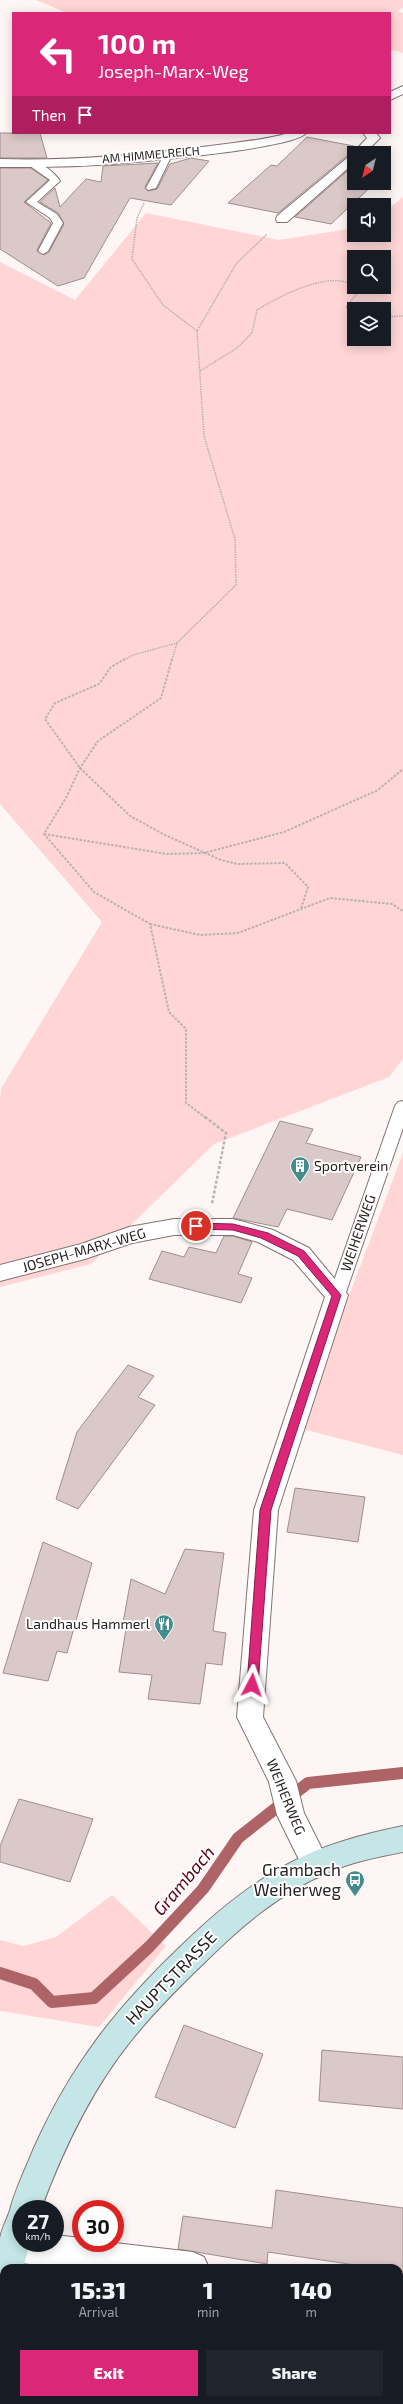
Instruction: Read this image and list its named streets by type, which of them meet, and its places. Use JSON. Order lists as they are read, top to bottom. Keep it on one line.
{"streets":{"main road":["HAUPTSTRASSE"],"street":["AM HIMMELREICH","WEIHERWEG","JOSEPH-MARX-WEG"]},"crossings":[["WEIHERWEG","JOSEPH-MARX-WEG"],["WEIHERWEG","HAUPTSTRASSE"]],"water":["Grambach"],"places":{"building":["Sportverein"],"restaurant":["Landhaus Hammerl"],"bus stop":["Grambach Weiherweg"]},"north":"bottom left","page":{"turn":["100 m","Joseph-Marx-Weg"],"then":"Then","speed":"27 km/h","limit":"30","eta":["15:31","Arrival","1","min","140","m"],"buttons":["Exit","Share"]}}
